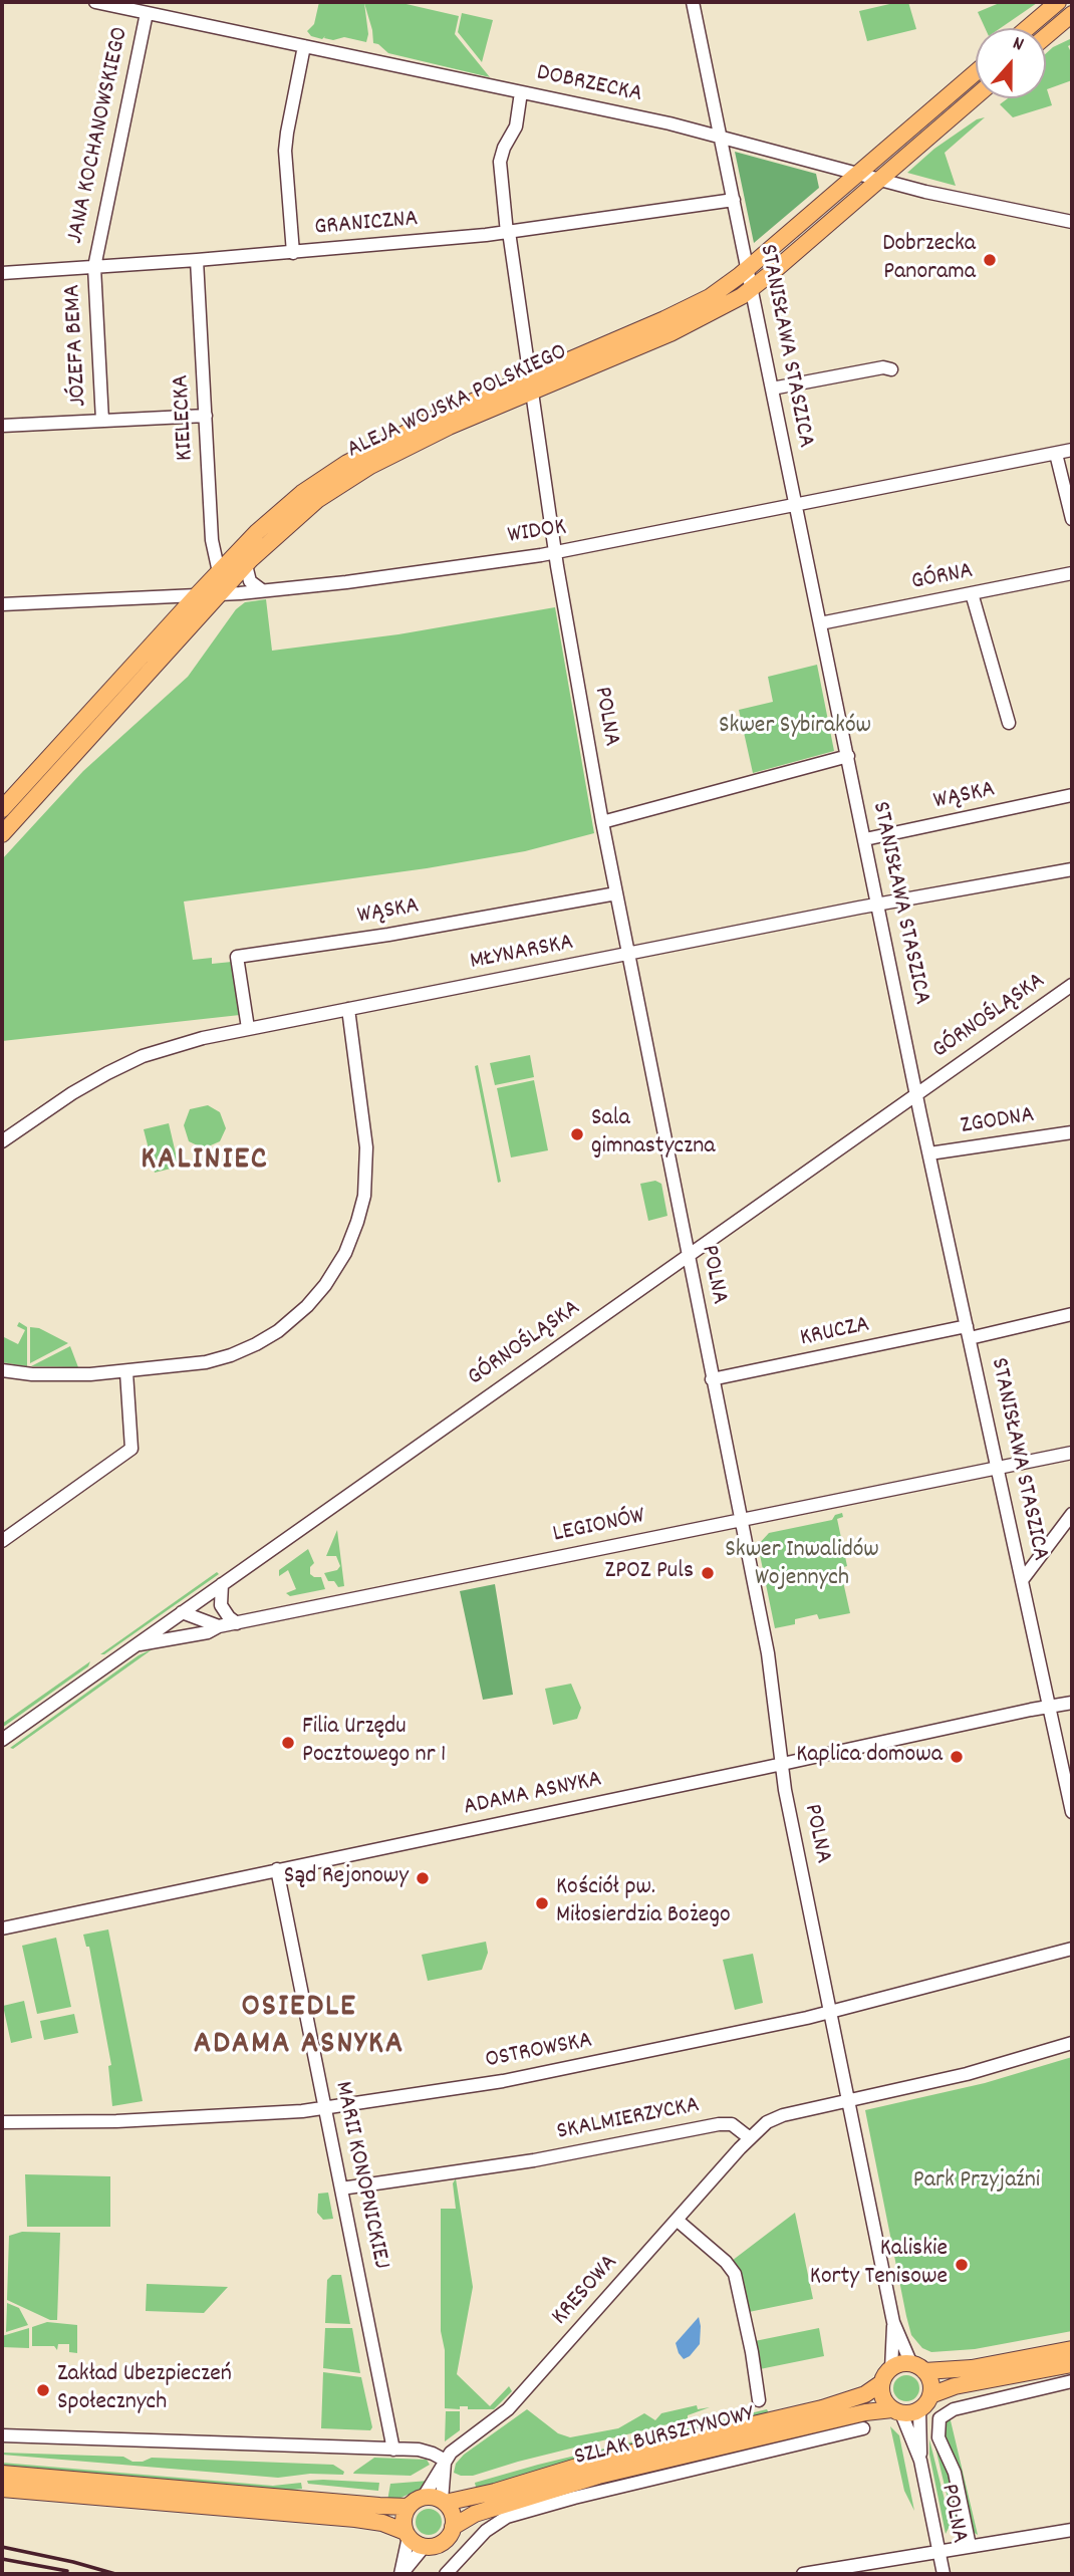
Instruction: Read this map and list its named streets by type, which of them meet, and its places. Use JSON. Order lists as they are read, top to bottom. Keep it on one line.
{"streets":{"main road":["ALEJA WOJSKA POLSKIEGO","SZLAK BURSZTYNOWY"],"street":["DOBRZECKA","JANA KOCHANOWSKIEGO","GRANICZNA","JÓZEFA BEMA","STANISŁAWA STASZICA","KIELECKA","WIDOK","GÓRNA","POLNA","WĄSKA","MŁYNARSKA","GÓRNOŚLĄSKA","ZGODNA","KRUCZA","LEGIONÓW","ADAMA ASNYKA","OSTROWSKA","SKALMIERZYCKA","MARII KONOPNICKIEJ","KRESOWA"]},"crossings":[["DOBRZECKA","JANA KOCHANOWSKIEGO"],["DOBRZECKA","STANISŁAWA STASZICA"],["DOBRZECKA","ALEJA WOJSKA POLSKIEGO"],["DOBRZECKA","POLNA"],["JANA KOCHANOWSKIEGO","GRANICZNA"],["JANA KOCHANOWSKIEGO","JÓZEFA BEMA"],["GRANICZNA","JÓZEFA BEMA"],["GRANICZNA","STANISŁAWA STASZICA"],["GRANICZNA","KIELECKA"],["GRANICZNA","POLNA"],["STANISŁAWA STASZICA","ALEJA WOJSKA POLSKIEGO"],["STANISŁAWA STASZICA","WIDOK"],["STANISŁAWA STASZICA","GÓRNA"],["STANISŁAWA STASZICA","WĄSKA"],["STANISŁAWA STASZICA","MŁYNARSKA"],["STANISŁAWA STASZICA","GÓRNOŚLĄSKA"],["STANISŁAWA STASZICA","ZGODNA"],["STANISŁAWA STASZICA","KRUCZA"],["STANISŁAWA STASZICA","LEGIONÓW"],["STANISŁAWA STASZICA","ADAMA ASNYKA"],["ALEJA WOJSKA POLSKIEGO","KIELECKA"],["ALEJA WOJSKA POLSKIEGO","WIDOK"],["ALEJA WOJSKA POLSKIEGO","POLNA"],["WIDOK","POLNA"],["POLNA","WĄSKA"],["POLNA","MŁYNARSKA"],["POLNA","GÓRNOŚLĄSKA"],["POLNA","KRUCZA"],["POLNA","LEGIONÓW"],["POLNA","ADAMA ASNYKA"],["POLNA","OSTROWSKA"],["POLNA","SZLAK BURSZTYNOWY"],["WĄSKA","MŁYNARSKA"],["GÓRNOŚLĄSKA","LEGIONÓW"],["ADAMA ASNYKA","MARII KONOPNICKIEJ"],["OSTROWSKA","MARII KONOPNICKIEJ"],["SKALMIERZYCKA","MARII KONOPNICKIEJ"],["SKALMIERZYCKA","KRESOWA"],["KRESOWA","SZLAK BURSZTYNOWY"]],"districts":["KALINIEC","OSIEDLE ADAMA ASNYKA"],"parks":["Skwer Sybiraków","Skwer Inwalidów Wojennych","Park Przyjaźni"],"places":["Dobrzecka Panorama","Sala gimnastyczna","ZPOZ Puls","Filia Urzędu Pocztowego nr 1","Kaplica domowa","Sąd Rejonowy","Kościół pw. Miłosierdzia Bożego","Kaliskie Korty Tenisowe","Zakład Ubezpieczeń Społecznych"],"north":"top"}
